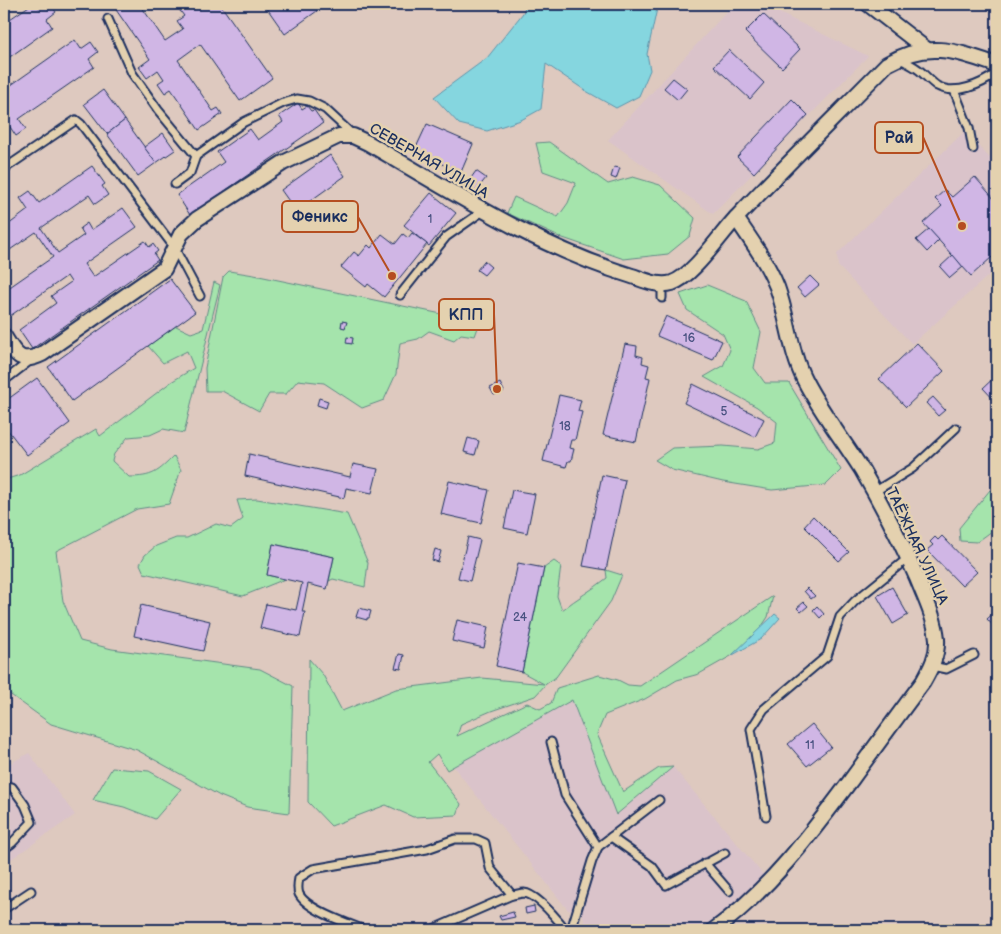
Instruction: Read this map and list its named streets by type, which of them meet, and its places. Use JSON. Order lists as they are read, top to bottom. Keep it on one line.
{"streets":{"street":["СЕВЕРНАЯ УЛИЦА","ТАЁЖНАЯ УЛИЦА"]},"crossings":[["СЕВЕРНАЯ УЛИЦА","ТАЁЖНАЯ УЛИЦА"]],"places":["Рай","Феникс","КПП"],"house_numbers":["1","16","5","18","24","11"]}
